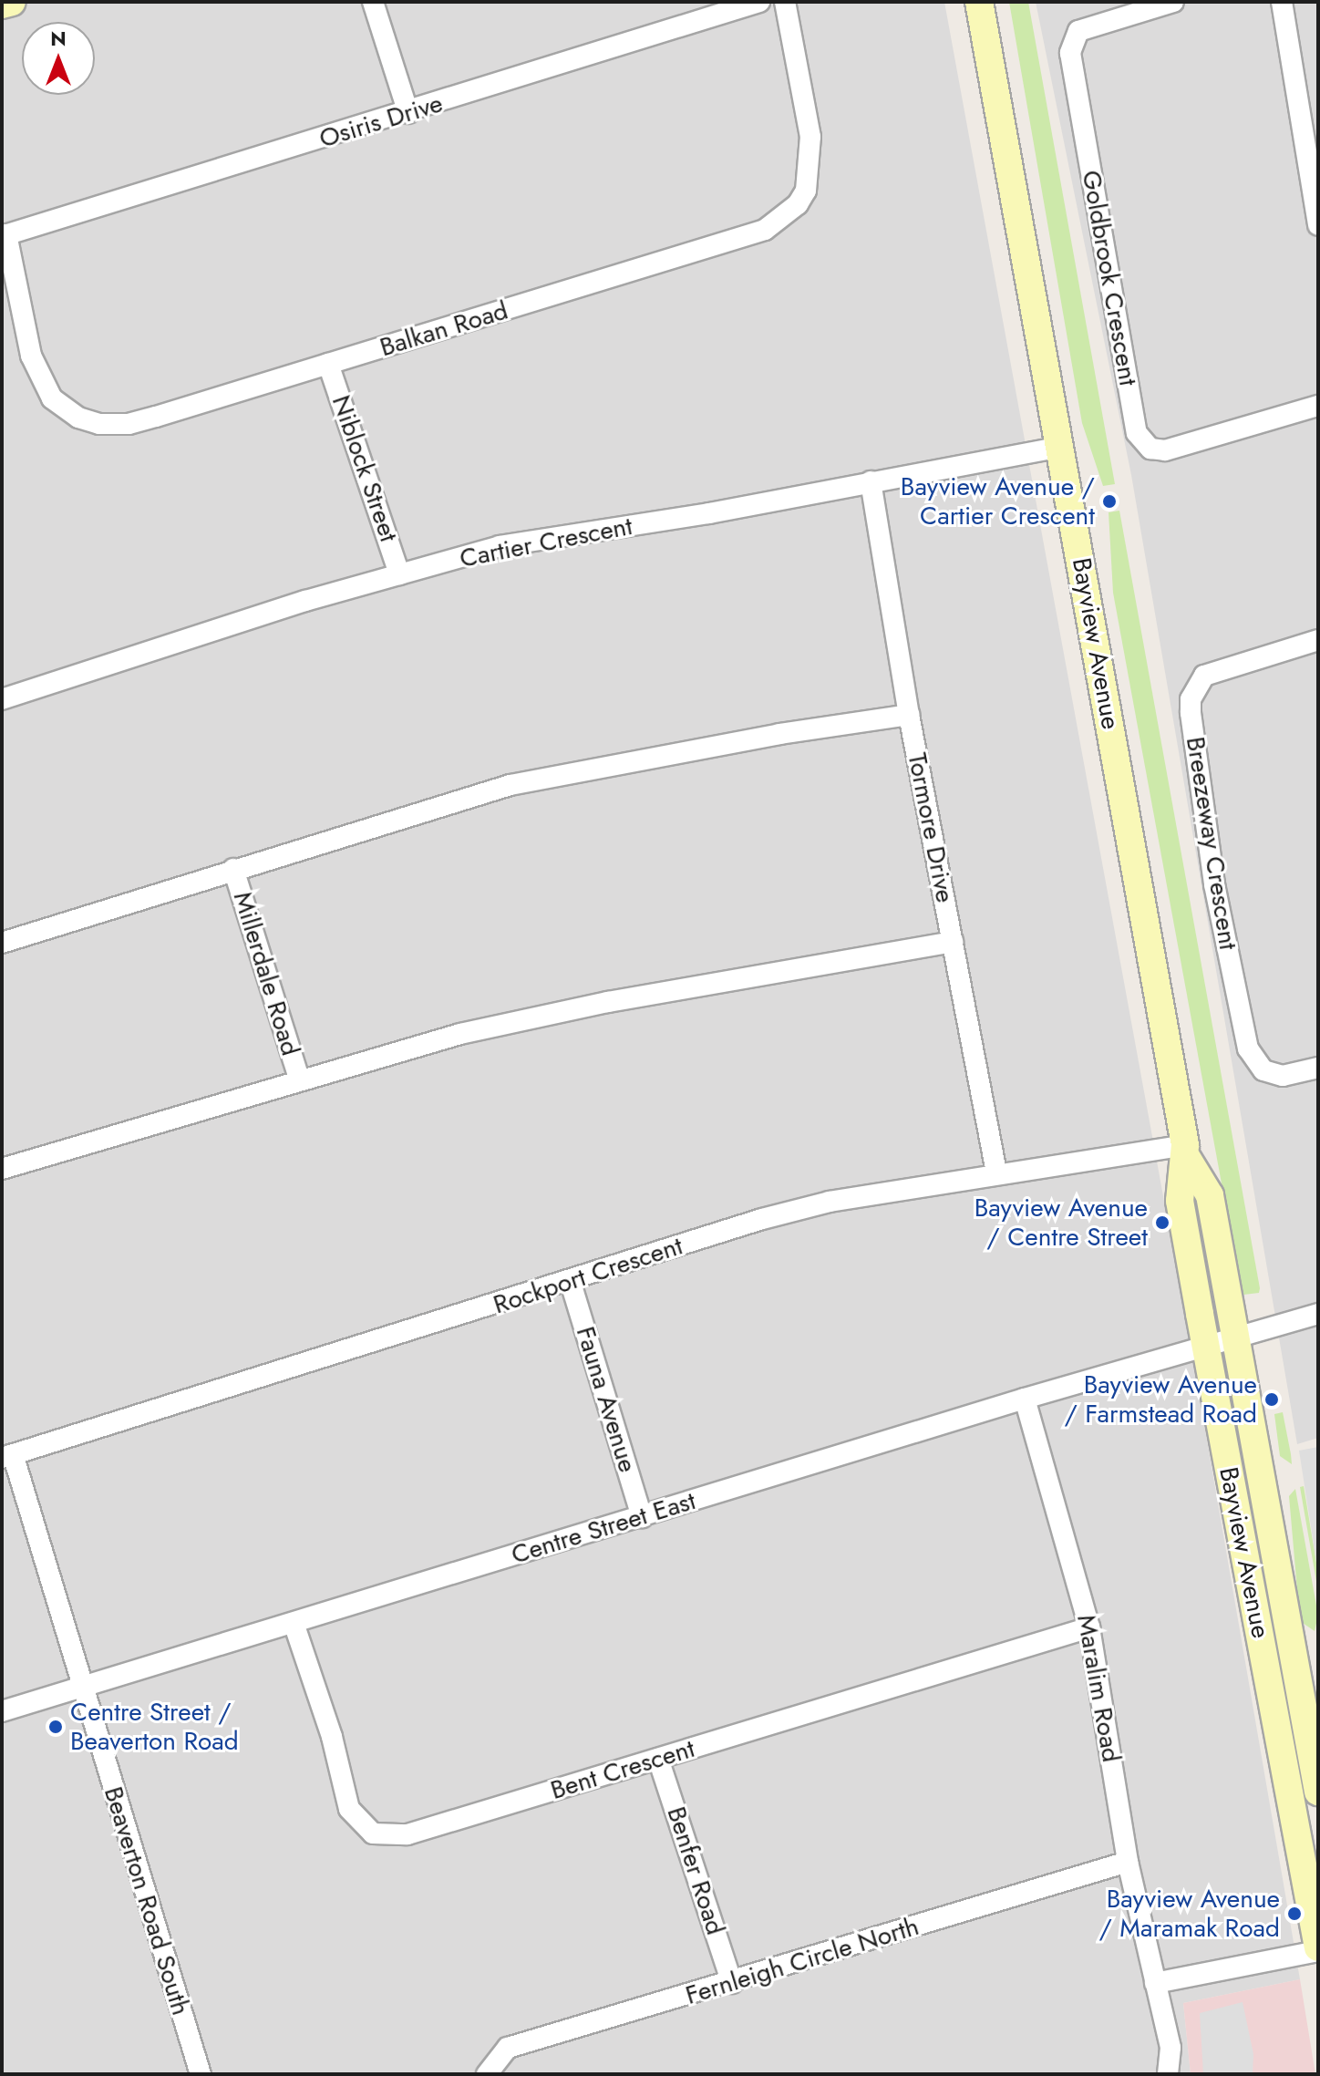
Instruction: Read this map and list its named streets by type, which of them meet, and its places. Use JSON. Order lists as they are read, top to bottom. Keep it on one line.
{"streets":{"main road":["Bayview Avenue"],"street":["Osiris Drive","Goldbrook Crescent","Balkan Road","Niblock Street","Cartier Crescent","Tormore Drive","Breezeway Crescent","Millerdale Road","Rockport Crescent","Fauna Avenue","Centre Street East","Maralim Road","Bent Crescent","Benfer Road","Beaverton Road South","Fernleigh Circle North"]},"crossings":[["Osiris Drive","Balkan Road"],["Balkan Road","Niblock Street"],["Niblock Street","Cartier Crescent"],["Cartier Crescent","Bayview Avenue"],["Cartier Crescent","Tormore Drive"],["Bayview Avenue","Rockport Crescent"],["Bayview Avenue","Centre Street East"],["Tormore Drive","Rockport Crescent"],["Rockport Crescent","Fauna Avenue"],["Rockport Crescent","Beaverton Road South"],["Fauna Avenue","Centre Street East"],["Centre Street East","Maralim Road"],["Centre Street East","Bent Crescent"],["Centre Street East","Beaverton Road South"],["Maralim Road","Bent Crescent"],["Maralim Road","Fernleigh Circle North"],["Bent Crescent","Benfer Road"],["Benfer Road","Fernleigh Circle North"]],"places":["Bayview Avenue / Cartier Crescent","Bayview Avenue / Centre Street","Bayview Avenue / Farmstead Road","Centre Street / Beaverton Road","Bayview Avenue / Maramak Road"],"north":"top"}
